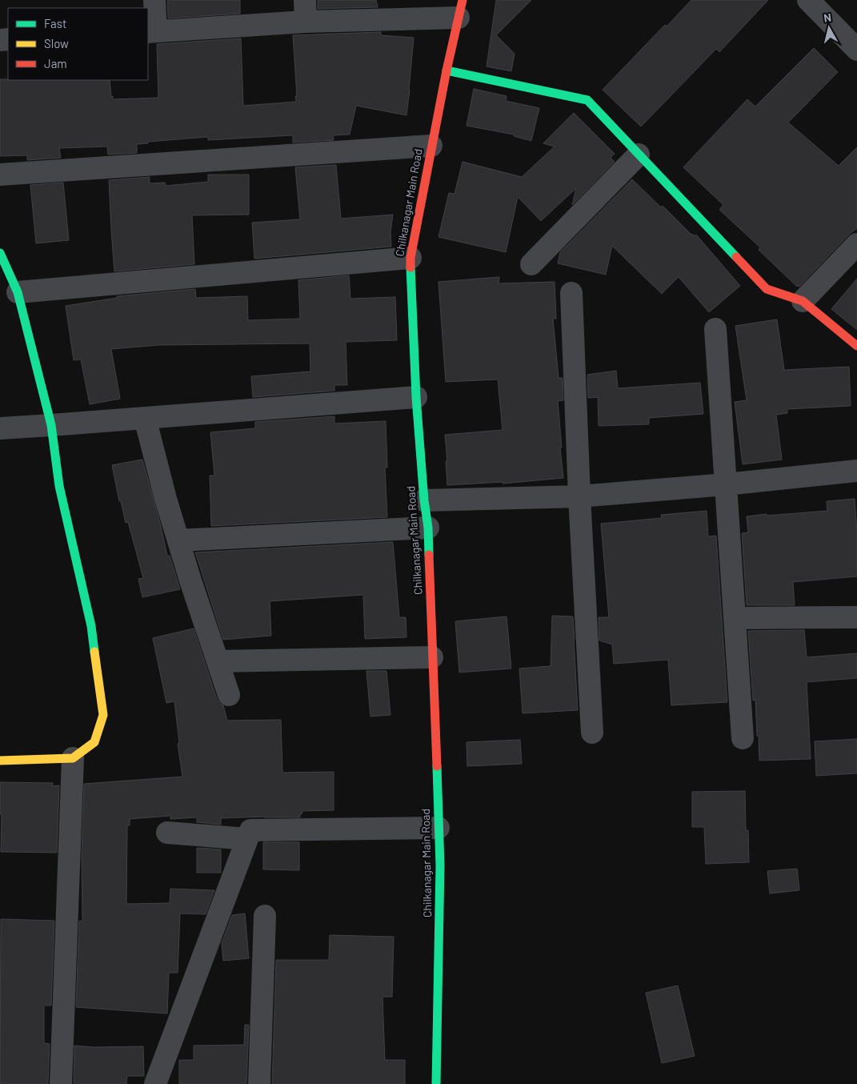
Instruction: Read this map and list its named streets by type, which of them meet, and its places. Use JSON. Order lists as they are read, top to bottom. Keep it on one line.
{"streets":{"street":["Chilkanagar Main Road"]},"legend":["Fast","Slow","Jam"],"north":"top"}
